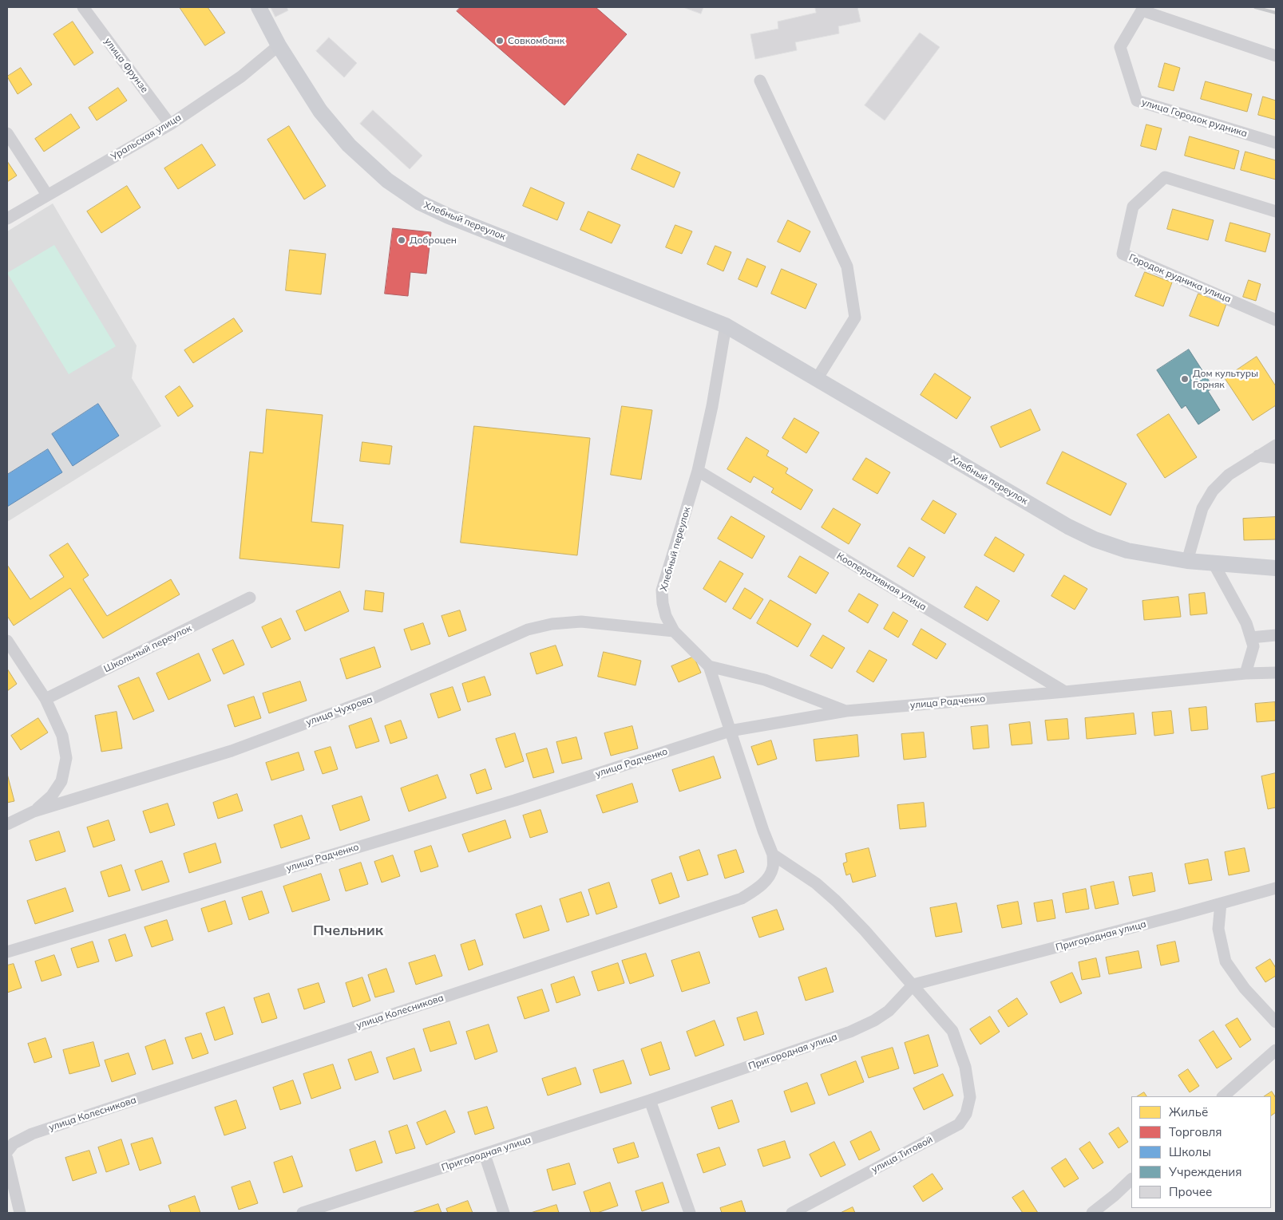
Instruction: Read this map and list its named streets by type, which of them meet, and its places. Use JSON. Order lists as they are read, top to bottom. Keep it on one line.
{"streets":{"street":["улица Фрунзе","улица Городок рудника","Уральская улица","Хлебный переулок","Городок рудника улица","Кооперативная улица","Школьный переулок","улица Радченко","улица Чухрова","Пригородная улица","улица Колесникова","улица Титовой"]},"crossings":[["улица Фрунзе","Уральская улица"],["Уральская улица","Хлебный переулок"],["Хлебный переулок","Кооперативная улица"],["Хлебный переулок","улица Чухрова"],["Кооперативная улица","улица Радченко"],["Пригородная улица","улица Титовой"],["улица Колесникова","улица Титовой"]],"districts":["Пчельник"],"places":["Совкомбанк","Доброцен","Дом культуры Горняк"],"legend":["Жильё","Торговля","Школы","Учреждения","Прочее"]}
